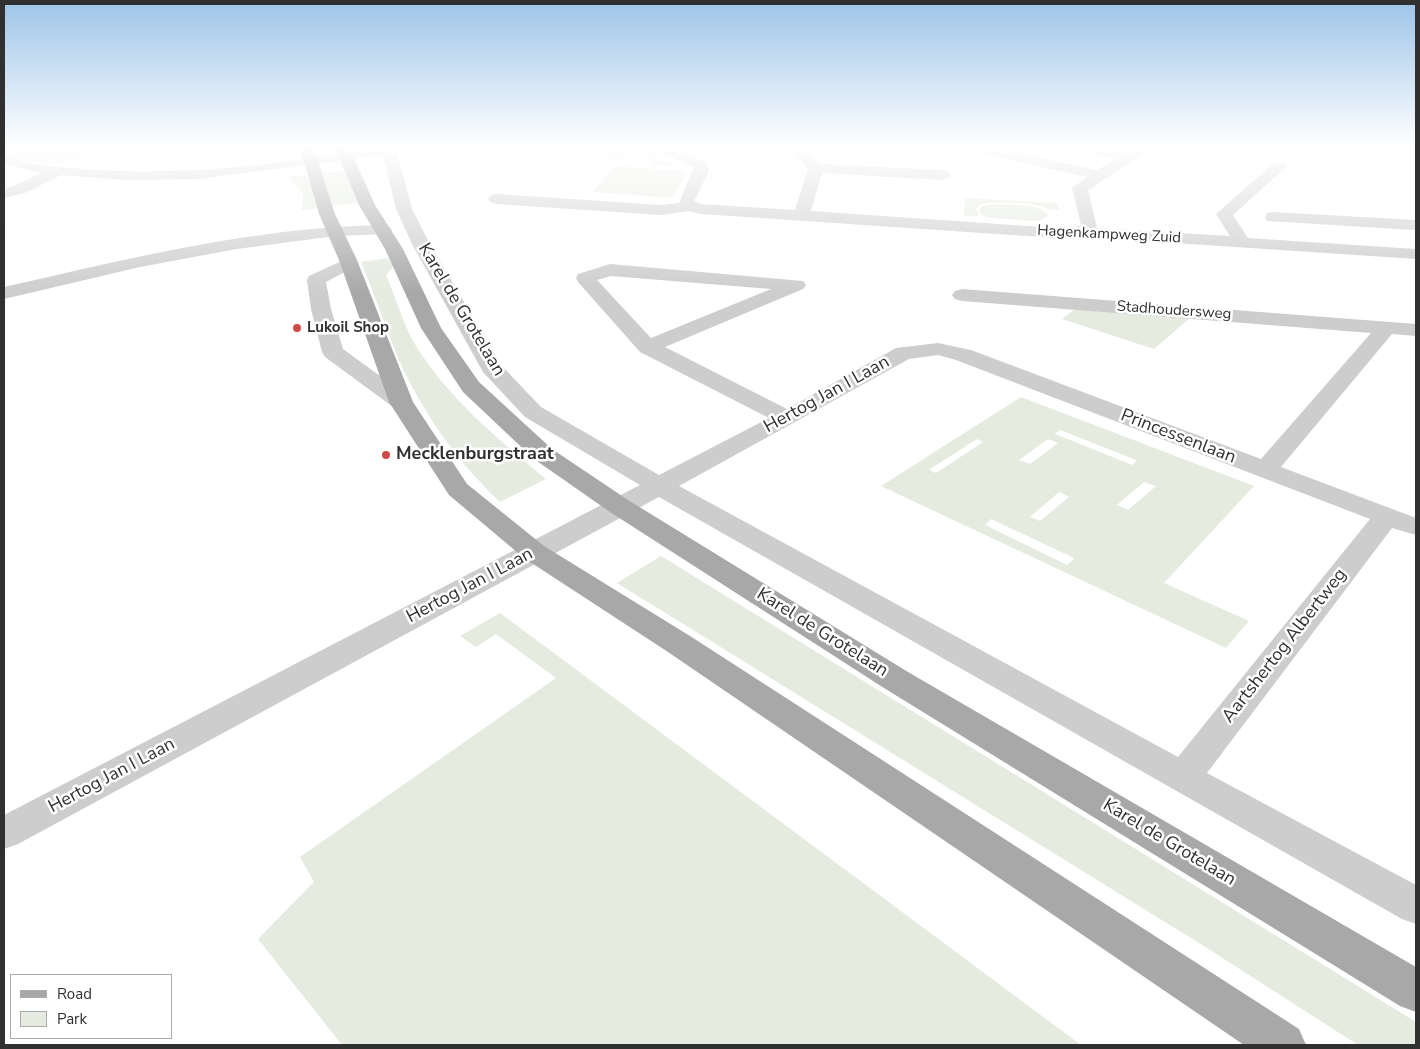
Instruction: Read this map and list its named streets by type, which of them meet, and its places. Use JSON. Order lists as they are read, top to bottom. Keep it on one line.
{"streets":{"main road":["Karel de Grotelaan"],"street":["Hagenkampweg Zuid","Stadhoudersweg","Hertog Jan I Laan","Princessenlaan","Aartshertog Albertweg"]},"crossings":[["Karel de Grotelaan","Hertog Jan I Laan"],["Karel de Grotelaan","Aartshertog Albertweg"],["Hertog Jan I Laan","Princessenlaan"],["Princessenlaan","Aartshertog Albertweg"]],"places":["Lukoil Shop","Mecklenburgstraat"],"legend":["Road","Park"]}
